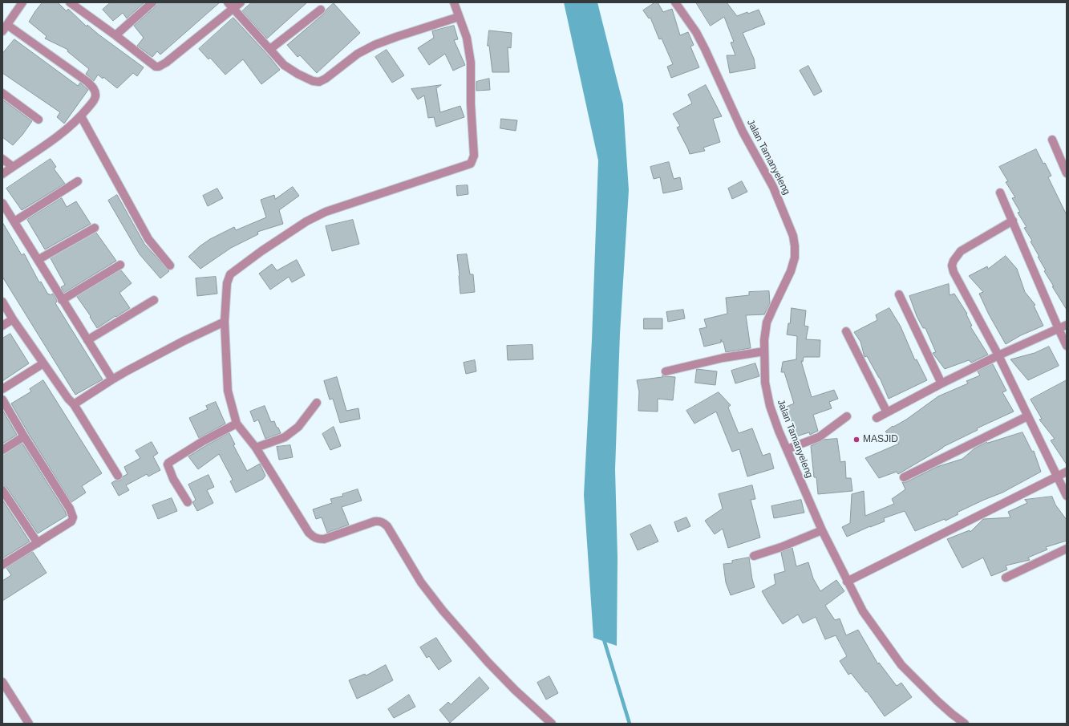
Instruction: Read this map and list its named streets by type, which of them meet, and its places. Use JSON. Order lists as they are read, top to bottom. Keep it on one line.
{"streets":{"street":["Jalan Tamanyeleng"]},"places":["MASJID"]}
